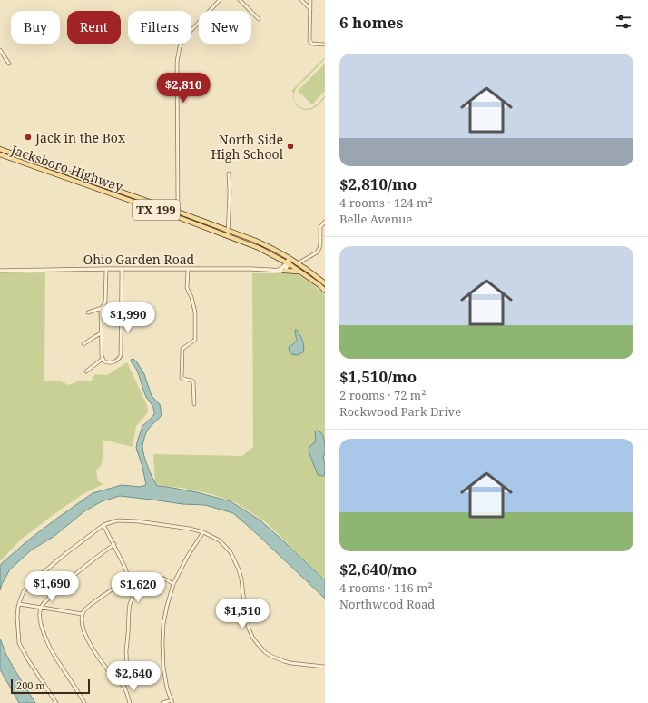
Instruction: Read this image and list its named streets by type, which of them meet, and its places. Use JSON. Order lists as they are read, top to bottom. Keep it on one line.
{"streets":{"main road":["Jacksboro Highway","TX 199"],"street":["Ohio Garden Road"]},"places":["Jack in the Box","North Side High School"],"scale_bar":"200 m","page":{"heading":"6 homes","chip":["Buy","Rent","Filters","New"],"list":[{"name":"$2,810/mo","note":"4 rooms · 124 m² · Belle Avenue"},{"name":"$1,510/mo","note":"2 rooms · 72 m² · Rockwood Park Drive"},{"name":"$2,640/mo","note":"4 rooms · 116 m² · Northwood Road"}],"price":["$2,810","$1,990","$1,690","$1,620","$1,510","$2,640"],"scale":"200 m"}}
